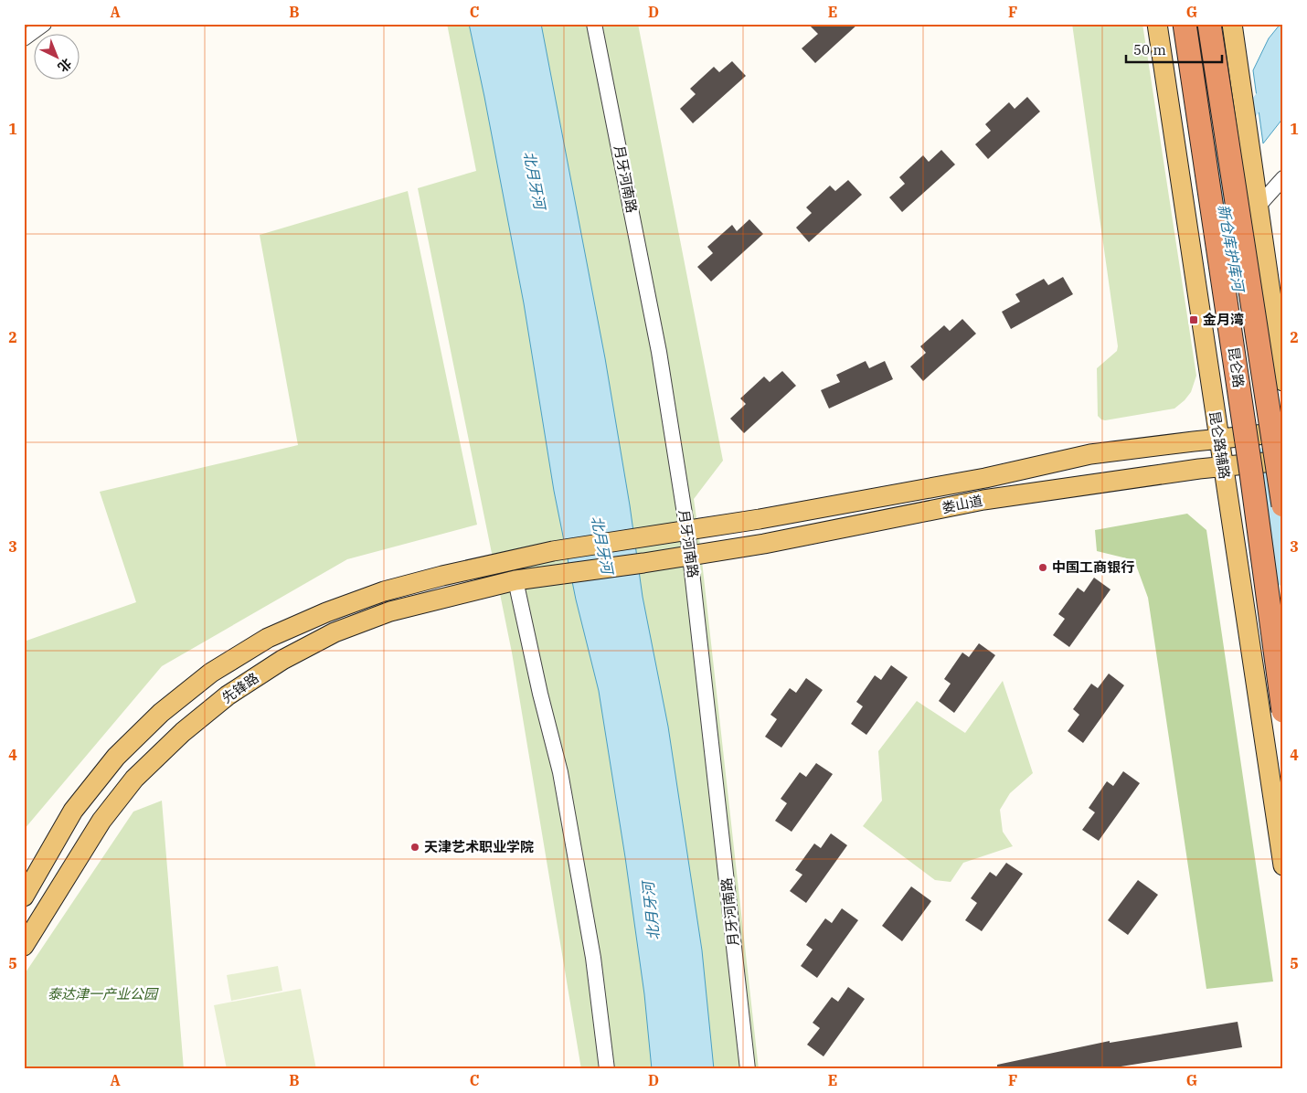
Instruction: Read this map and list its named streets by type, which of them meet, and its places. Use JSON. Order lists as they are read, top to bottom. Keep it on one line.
{"streets":{"highway":["昆仑路"],"main road":["昆仑路辅路","娄山道","先锋路"],"street":["月牙河南路"]},"crossings":[["月牙河南路","娄山道"],["昆仑路辅路","娄山道"],["娄山道","先锋路"]],"water":["北月牙河","新仓库护库河"],"parks":["泰达津一产业公园"],"places":{"transit":["金月湾"],"other":["中国工商银行","天津艺术职业学院"]},"scale_bar":"50 m","north":"bottom right","grid":{"columns":["A","B","C","D","E","F","G"],"rows":["1","2","3","4","5"]}}
